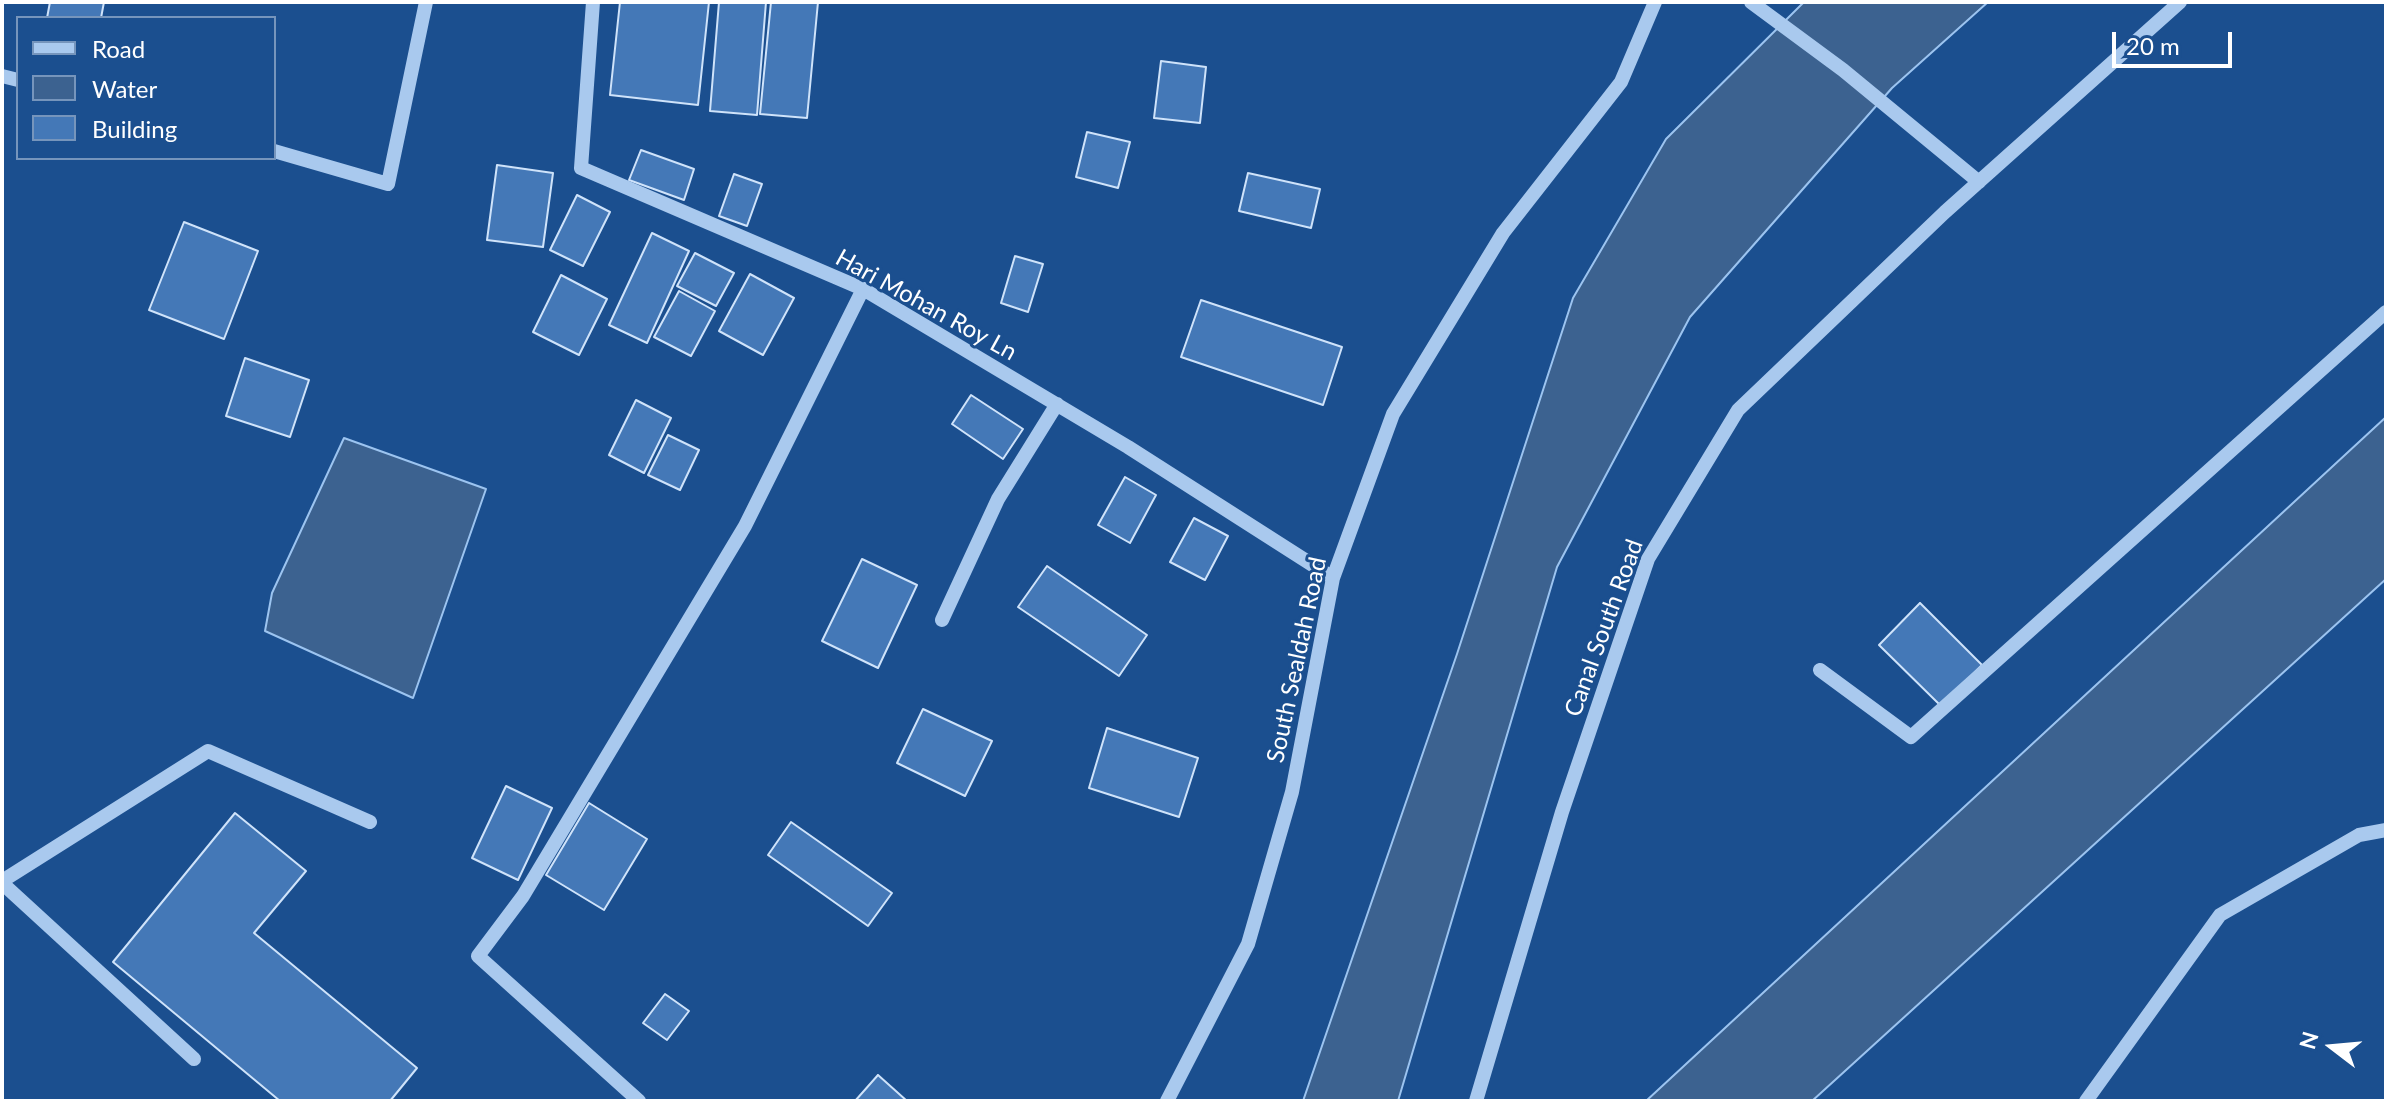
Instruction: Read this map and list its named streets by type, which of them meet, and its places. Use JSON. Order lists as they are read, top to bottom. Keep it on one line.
{"streets":{"street":["Hari Mohan Roy Ln","Canal South Road","South Sealdah Road"]},"crossings":[["Hari Mohan Roy Ln","South Sealdah Road"]],"legend":["Road","Water","Building"],"scale_bar":"20 m","north":"left"}
